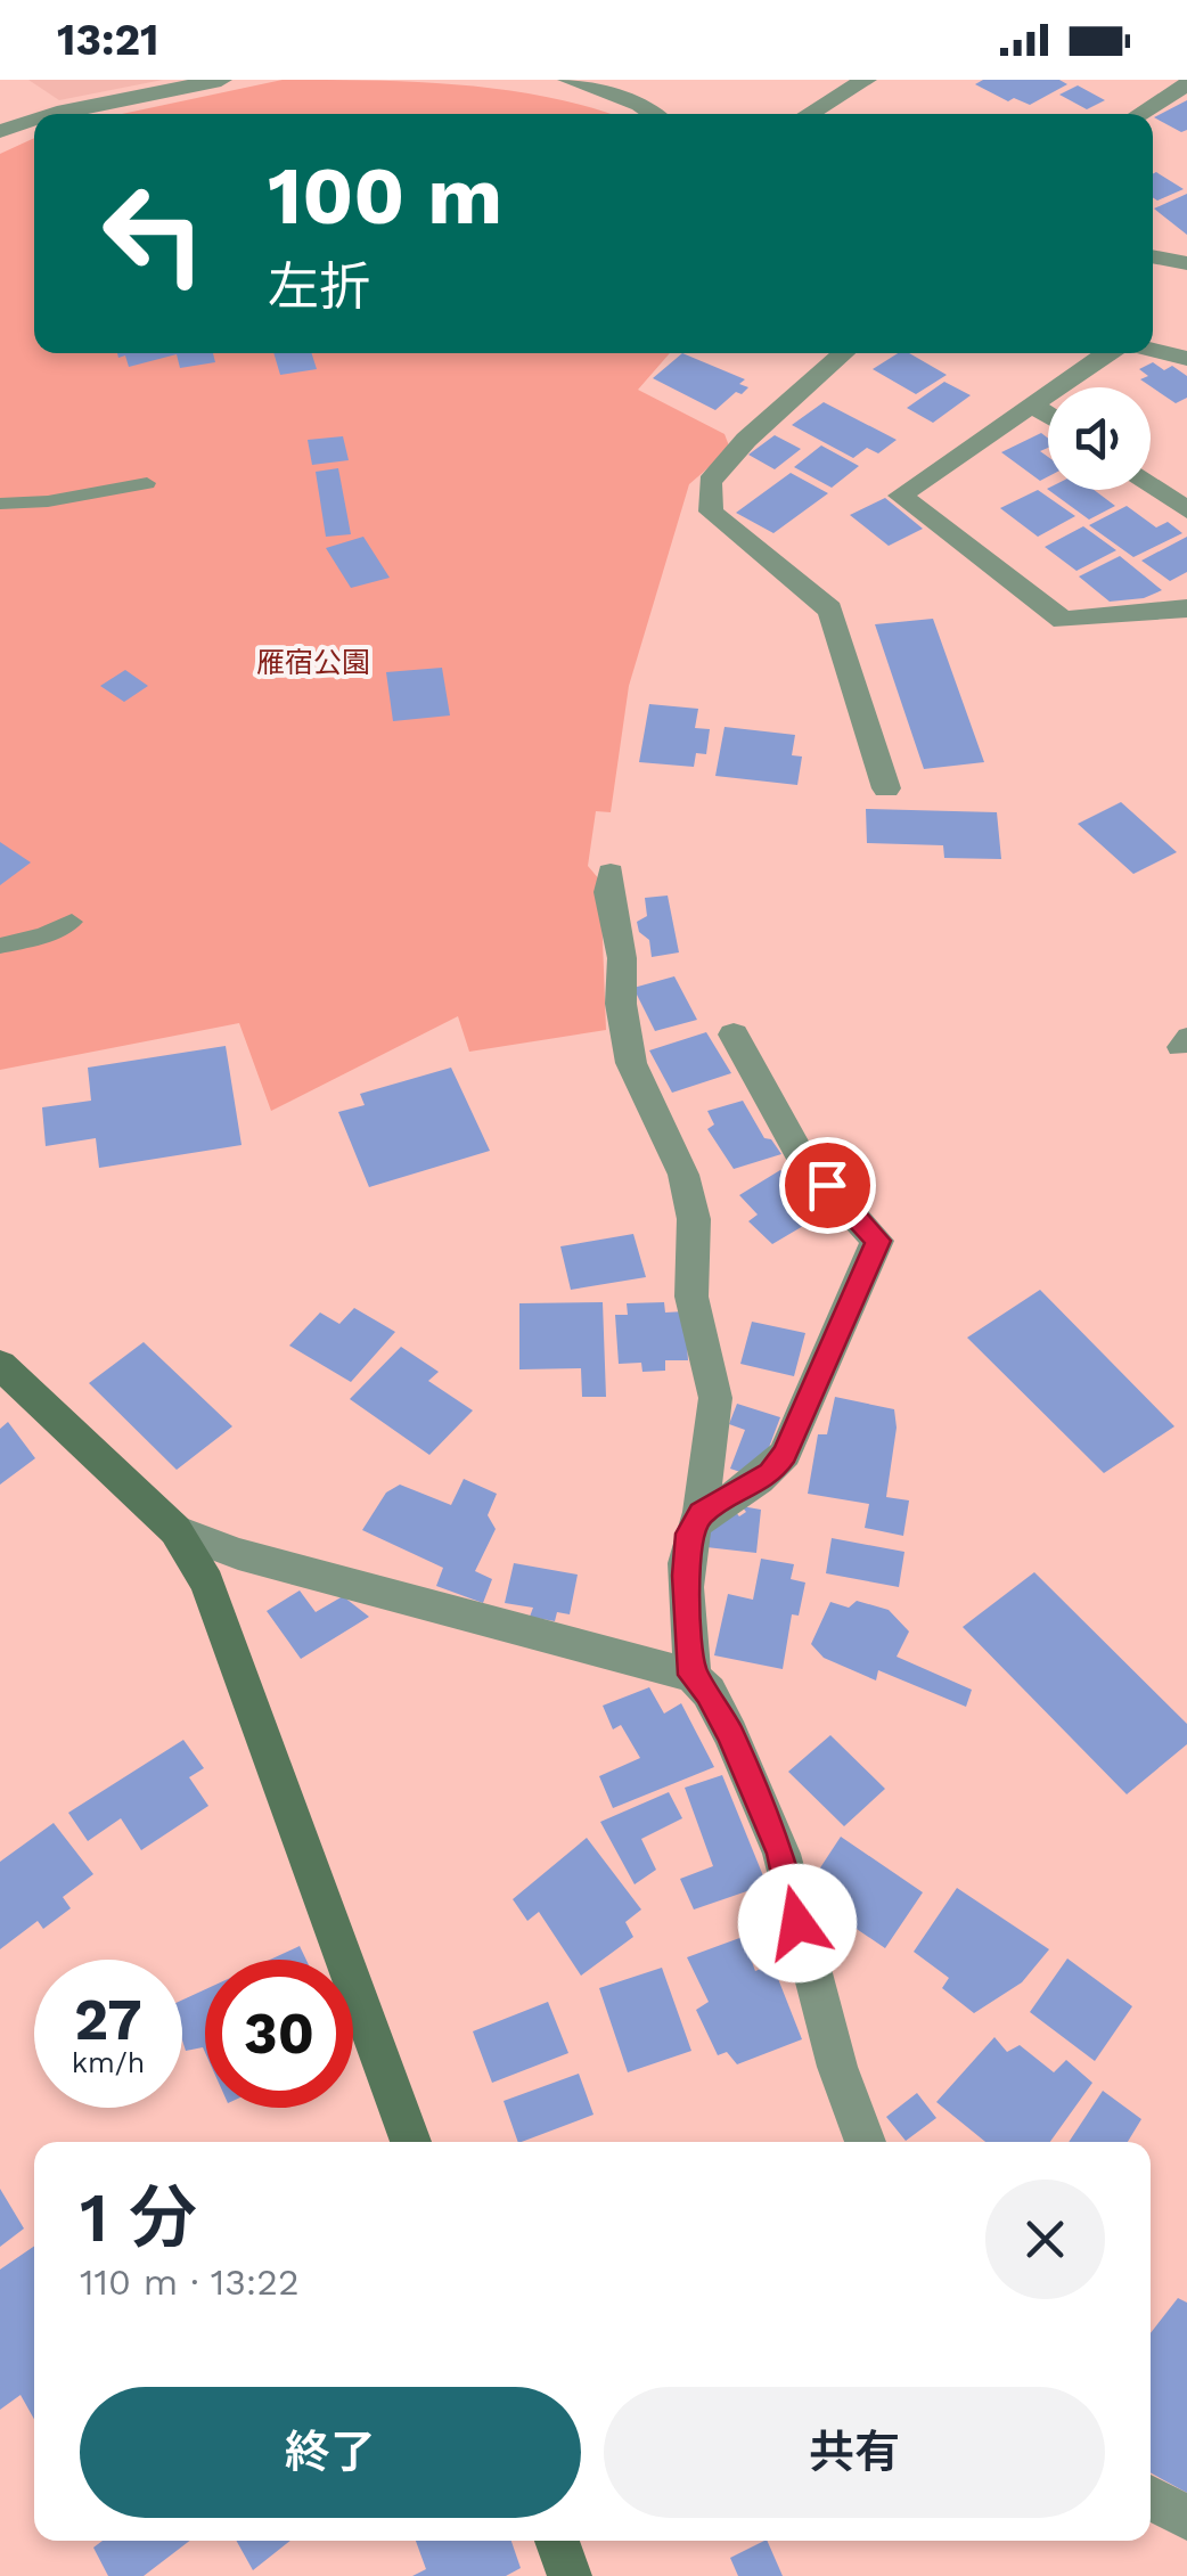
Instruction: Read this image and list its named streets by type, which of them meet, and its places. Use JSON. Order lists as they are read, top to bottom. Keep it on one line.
{"parks":["雁宿公園"],"page":{"status":"13:21","turn":["100 m","左折"],"speed":"27 km/h","limit":"30","heading":["1 分","110 m · 13:22"],"buttons":["終了","共有"]}}
